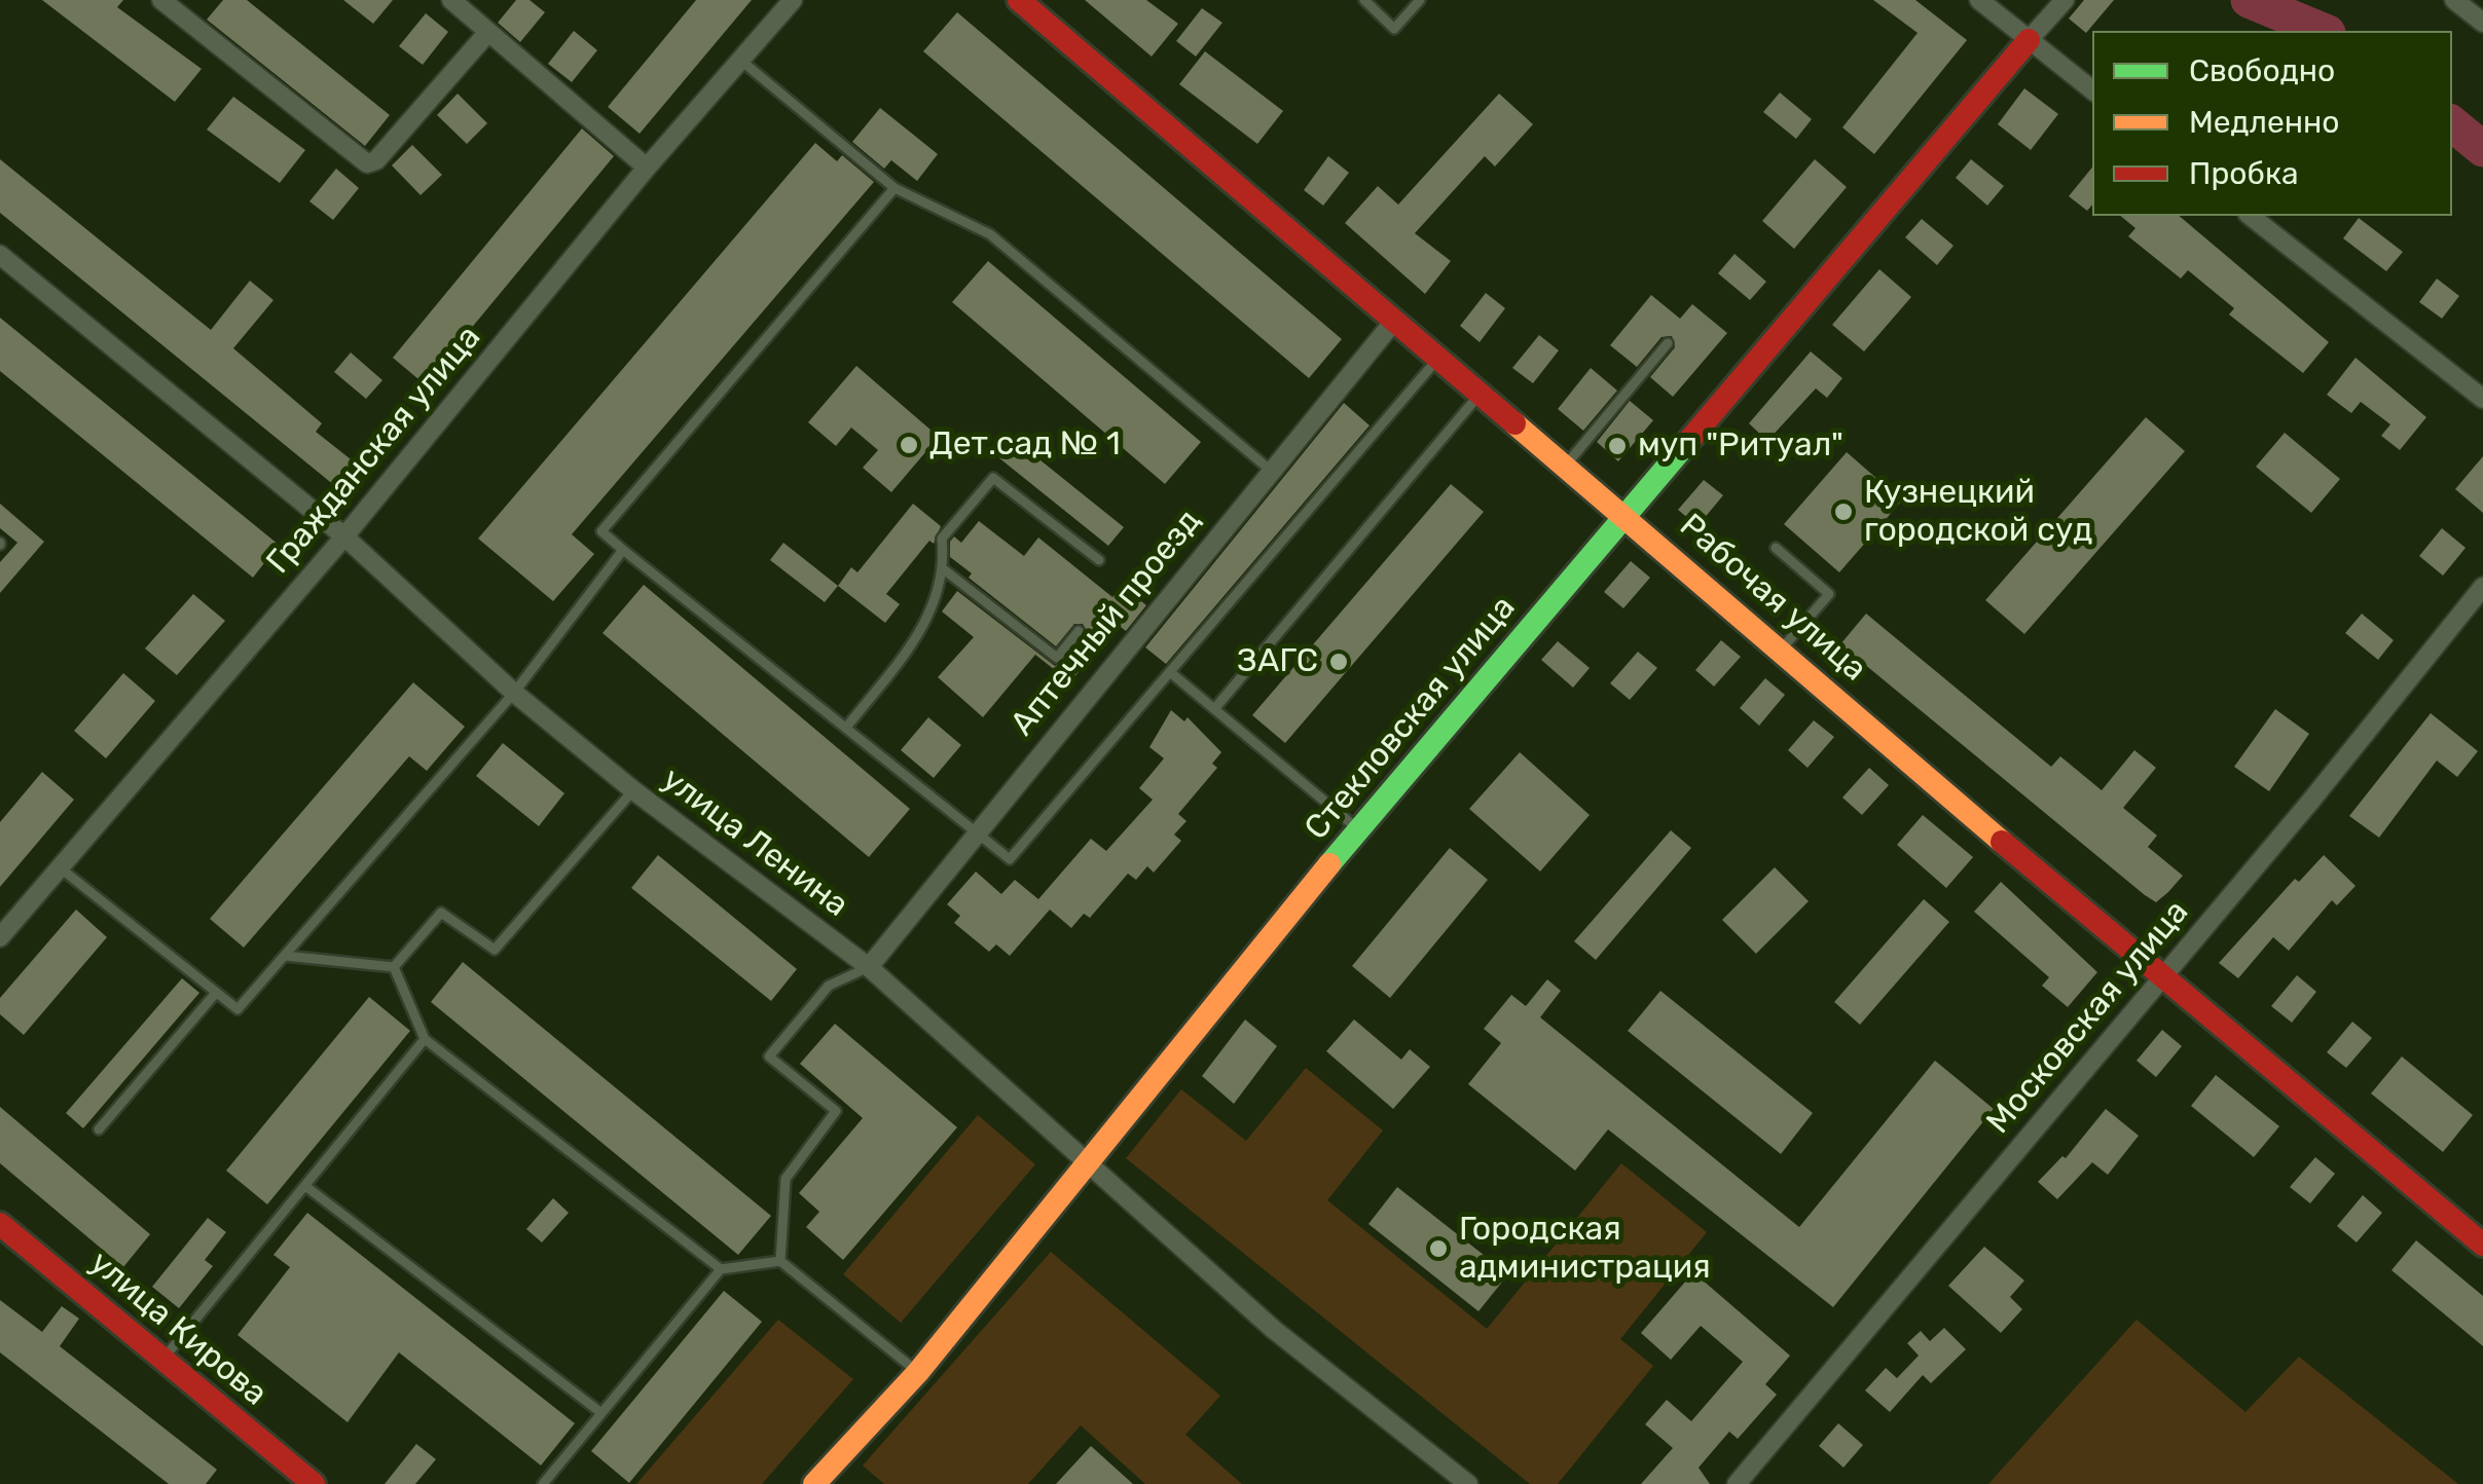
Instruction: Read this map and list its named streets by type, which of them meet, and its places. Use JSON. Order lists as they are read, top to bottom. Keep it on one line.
{"streets":{"street":["Гражданская улица","Рабочая улица","Аптечный проезд","Стекловская улица","улица Ленина","Московская улица","улица Кирова"]},"crossings":[["Гражданская улица","улица Ленина"],["Рабочая улица","Аптечный проезд"],["Рабочая улица","Стекловская улица"],["Рабочая улица","Московская улица"],["Аптечный проезд","улица Ленина"],["Стекловская улица","улица Ленина"]],"places":["Дет.сад № 1","муп \"Ритуал\"","Кузнецкий городской суд","ЗАГС","Городская администрация"],"legend":["Свободно","Медленно","Пробка"]}
